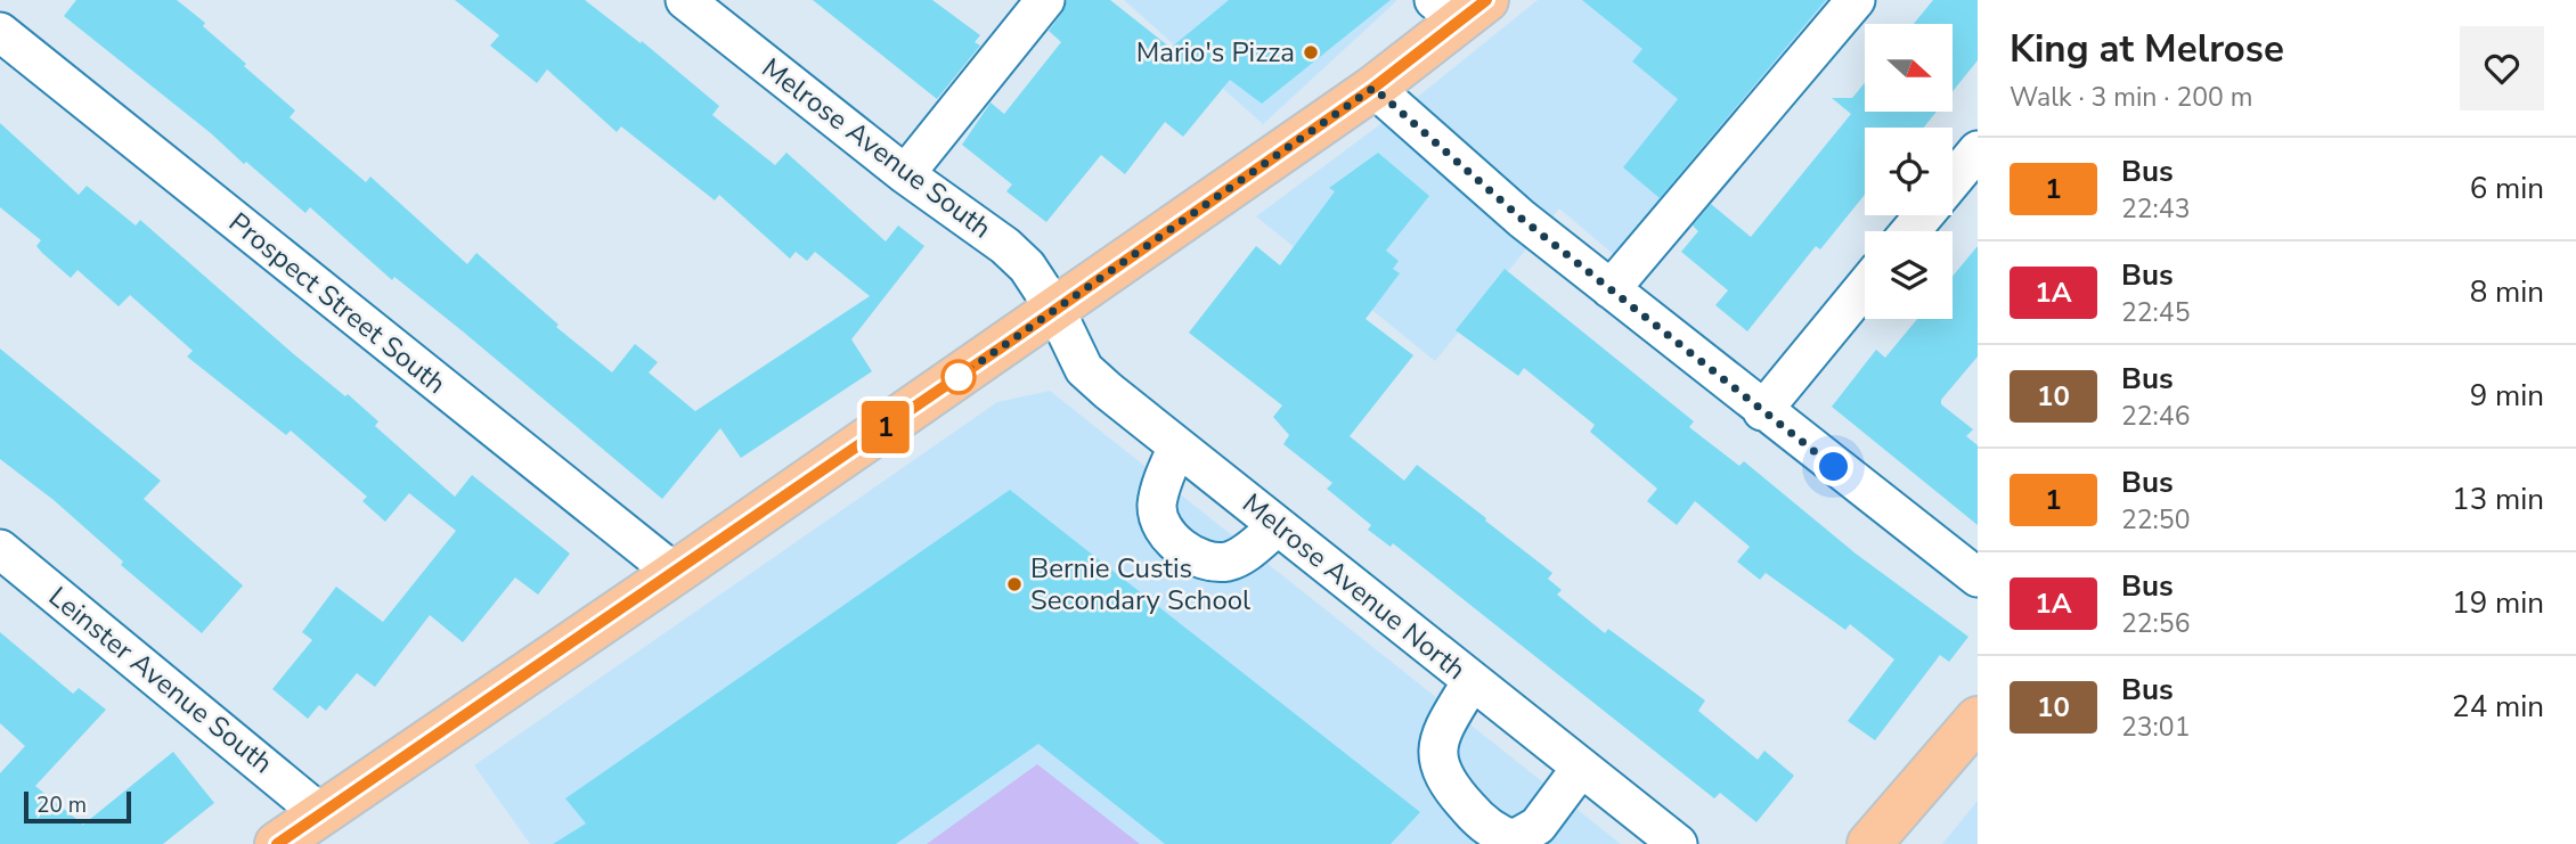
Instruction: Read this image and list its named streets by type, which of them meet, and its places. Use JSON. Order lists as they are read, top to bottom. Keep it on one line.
{"streets":{"street":["Melrose Avenue South","Prospect Street South","Melrose Avenue North","Leinster Avenue South"]},"crossings":[["Melrose Avenue South","Melrose Avenue North"]],"places":["Mario's Pizza","Bernie Custis Secondary School"],"lines":["bus line 1"],"scale_bar":"20 m","north":"right","page":{"on_map":"1","heading":["King at Melrose","Walk · 3 min · 200 m"],"list":[{"mark":"1","name":"Bus","note":"22:43","value":"6 min"},{"mark":"1A","name":"Bus","note":"22:45","value":"8 min"},{"mark":"10","name":"Bus","note":"22:46","value":"9 min"},{"mark":"1","name":"Bus","note":"22:50","value":"13 min"},{"mark":"1A","name":"Bus","note":"22:56","value":"19 min"},{"mark":"10","name":"Bus","note":"23:01","value":"24 min"}],"scale":"20 m"}}
